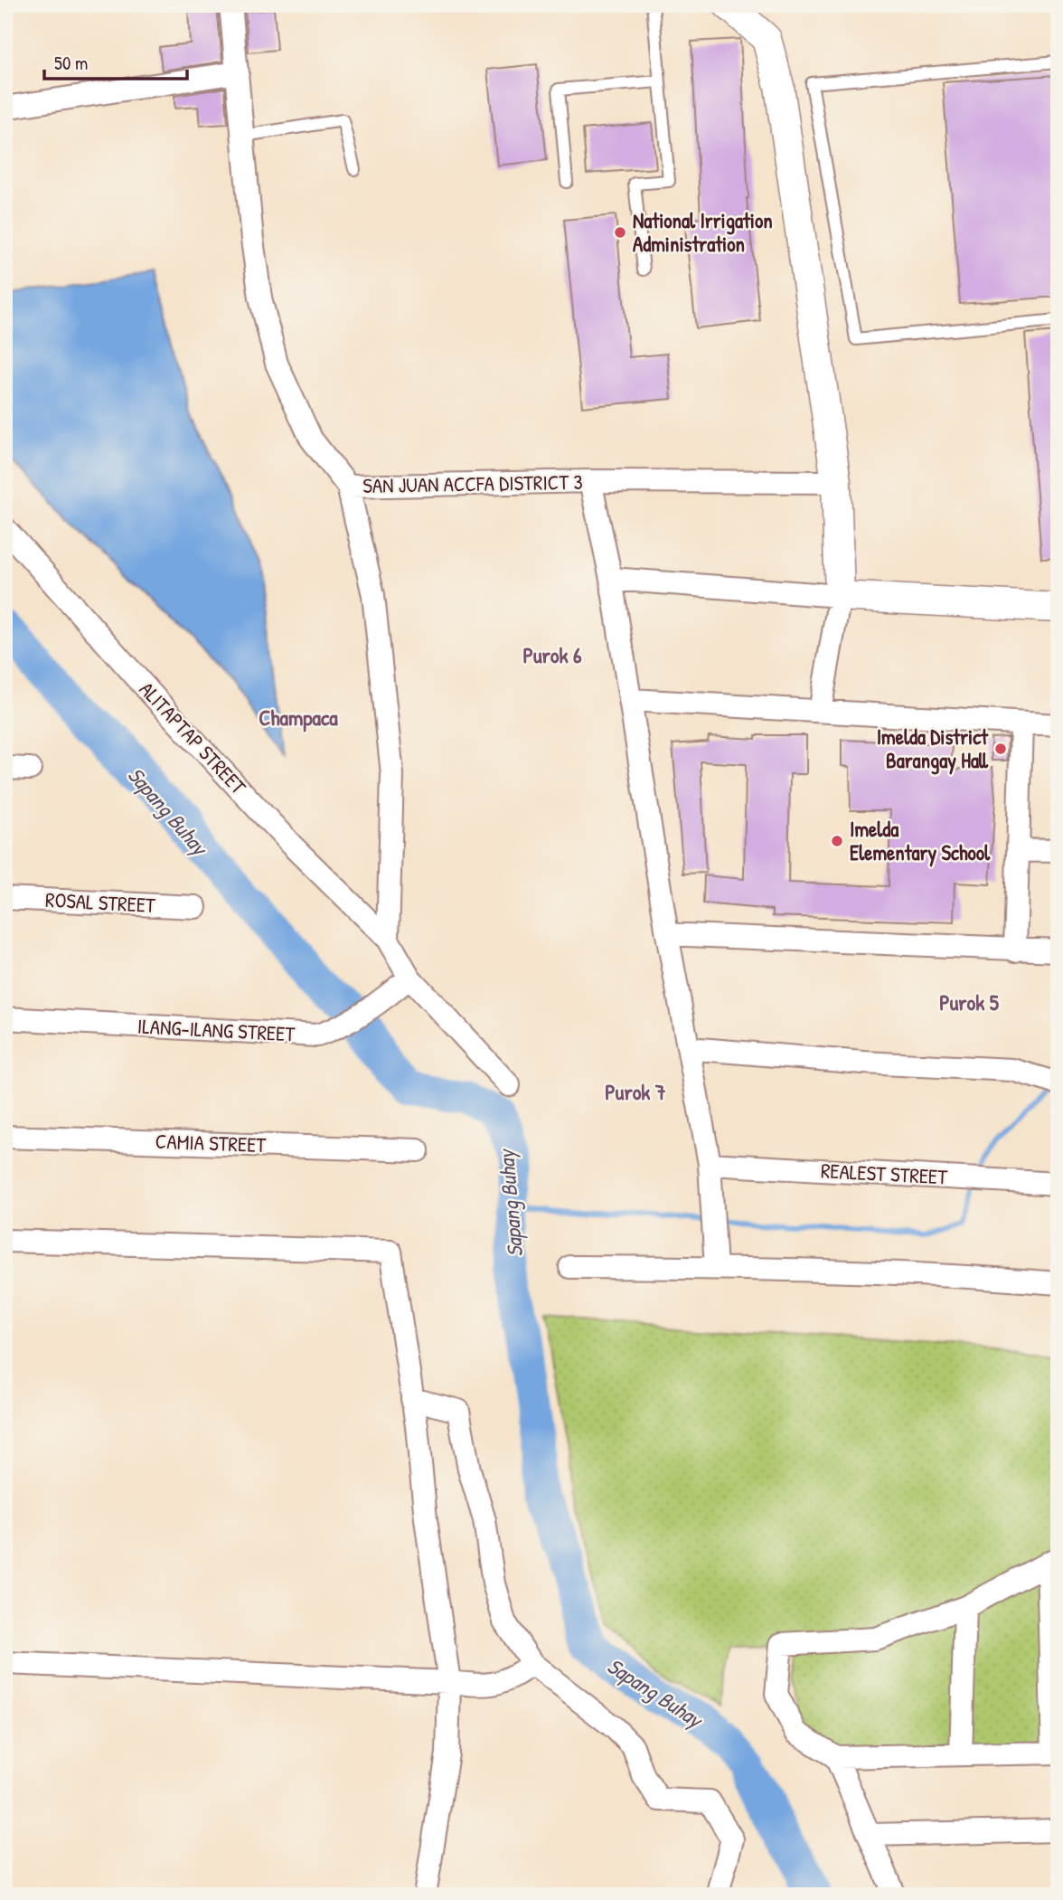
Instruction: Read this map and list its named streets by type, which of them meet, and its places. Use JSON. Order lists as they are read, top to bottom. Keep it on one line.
{"streets":{"street":["SAN JUAN ACCFA DISTRICT 3","ALITAPTAP STREET","ROSAL STREET","ILANG-ILANG STREET","CAMIA STREET","REALEST STREET"]},"crossings":[["ALITAPTAP STREET","ILANG-ILANG STREET"]],"districts":["Purok 6","Champaca","Purok 5","Purok 7"],"water":["Sapang Buhay"],"places":["National Irrigation Administration","Imelda District Barangay Hall","Imelda Elementary School"],"scale_bar":"50 m"}
